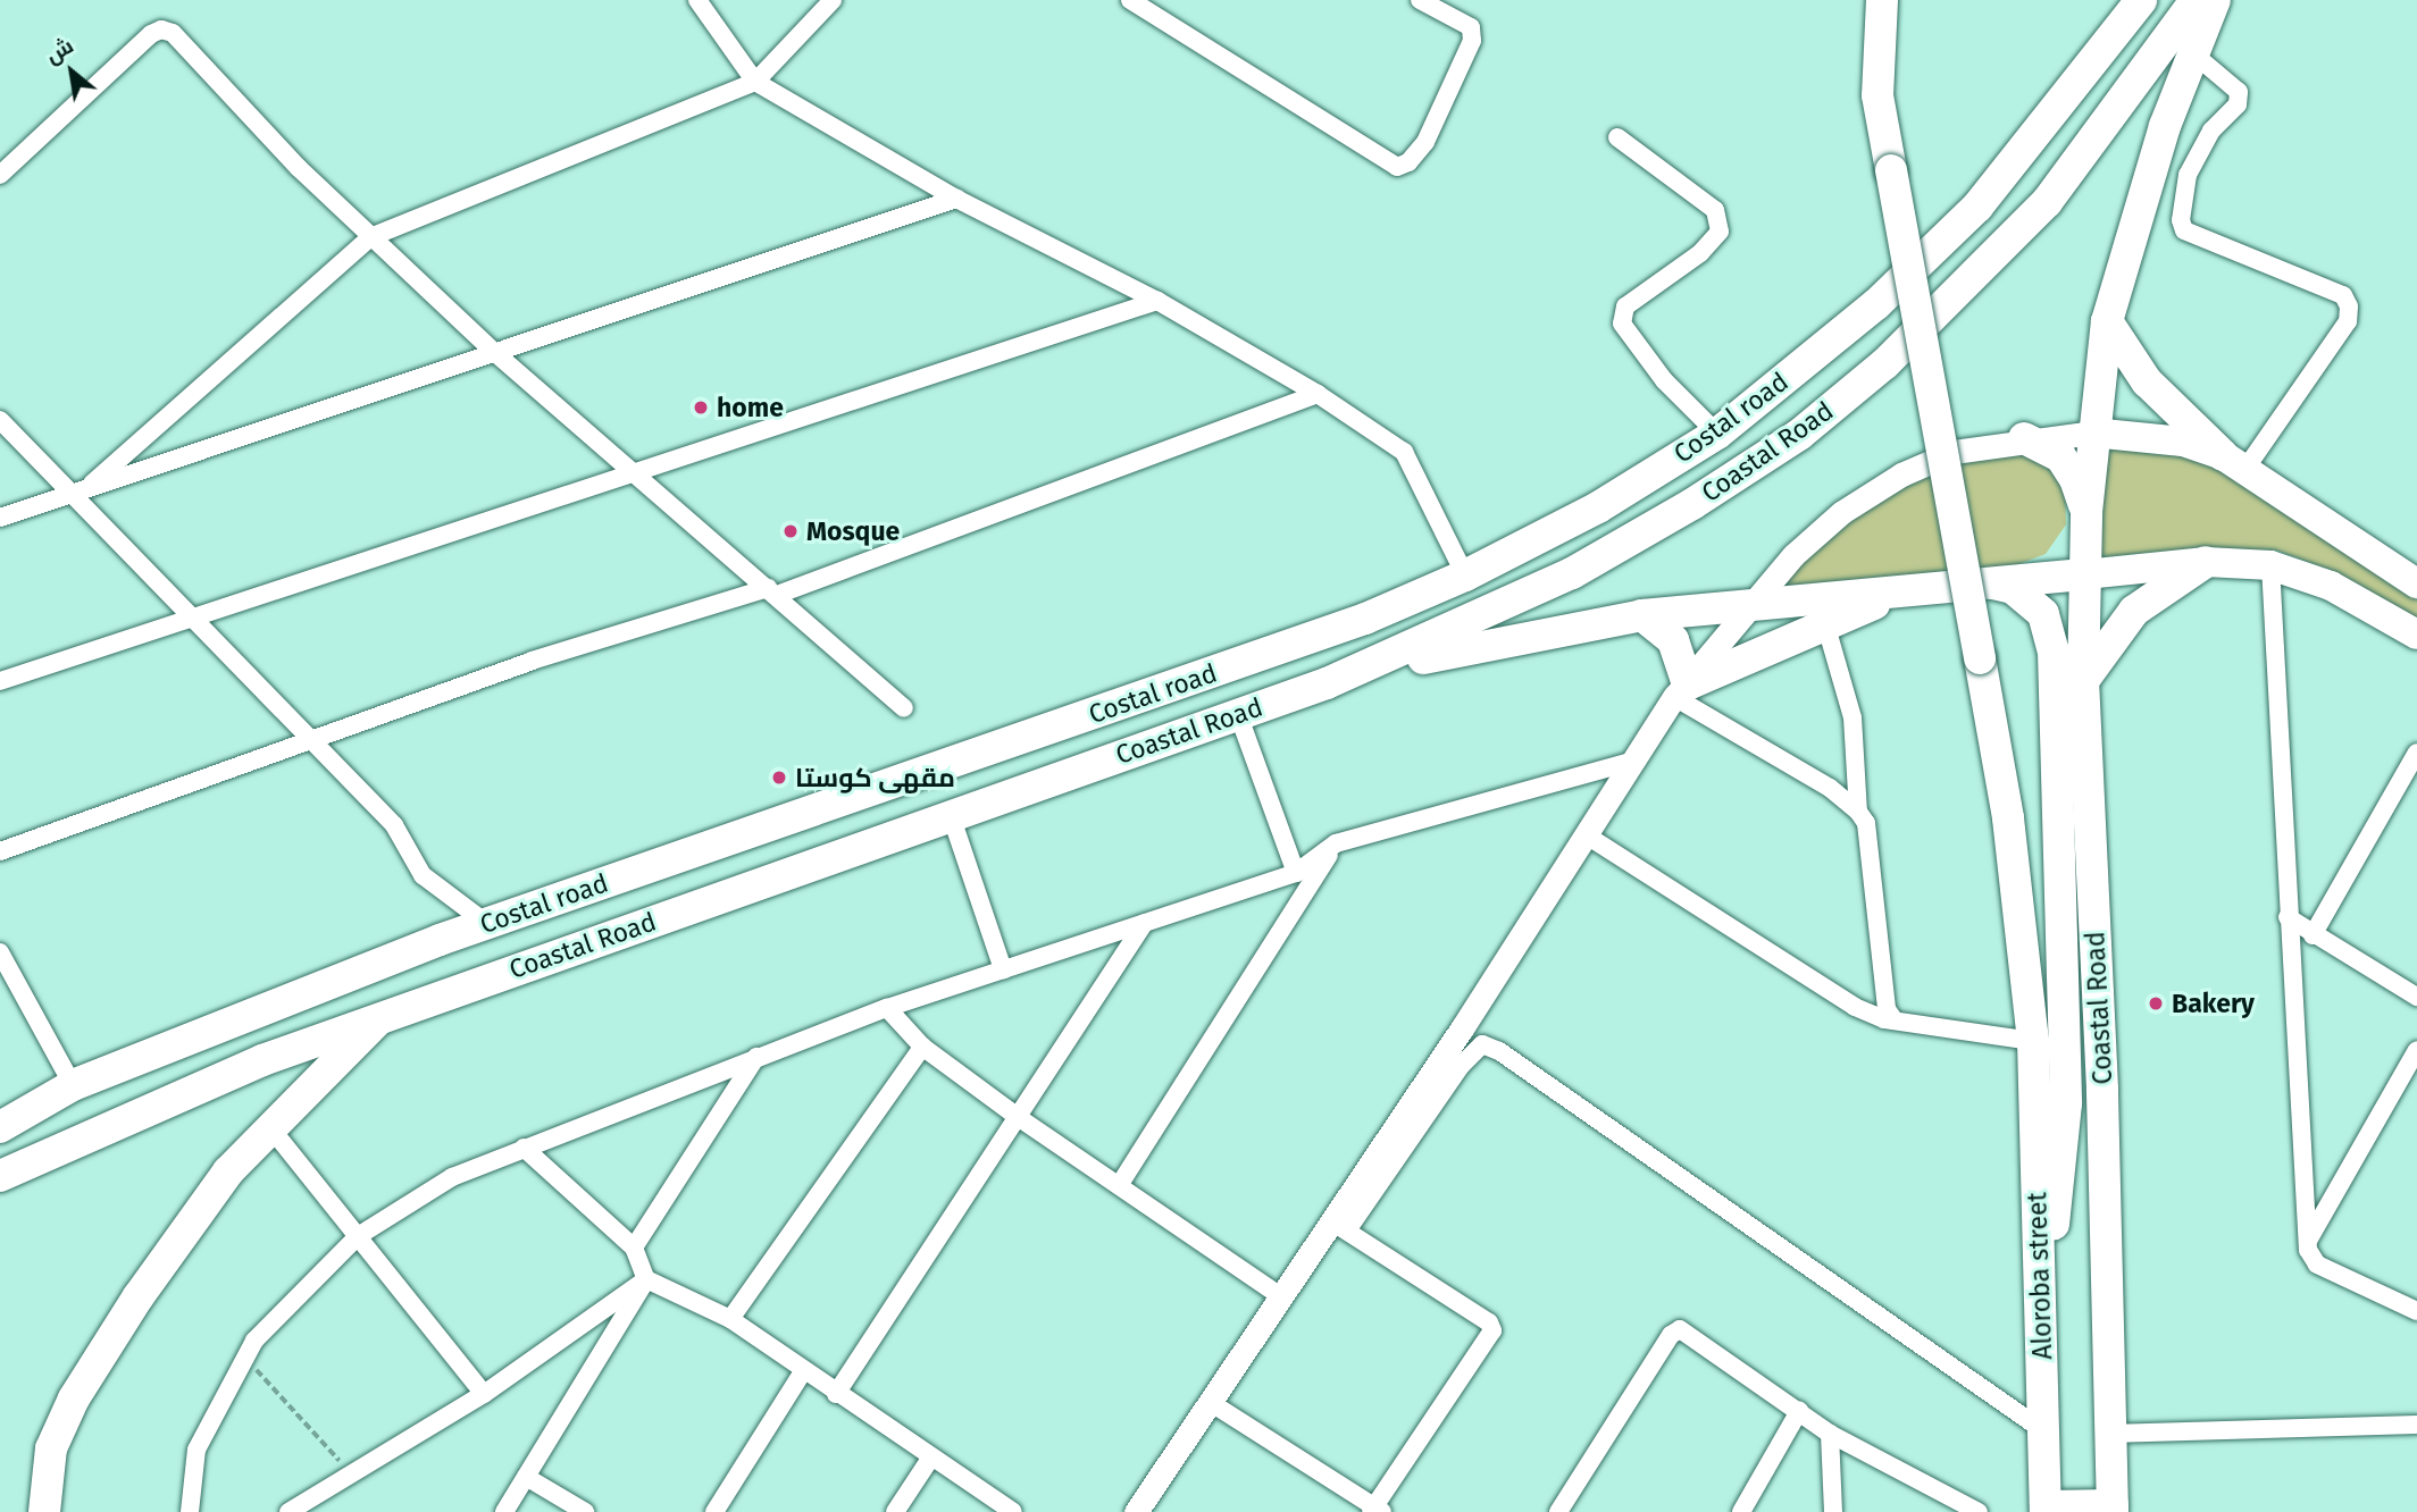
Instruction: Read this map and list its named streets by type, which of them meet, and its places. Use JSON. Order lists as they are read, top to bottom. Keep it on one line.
{"streets":{"highway":["Costal road","Coastal Road","Aloroba street"]},"places":["home","Mosque","مقهى كوستا","Bakery"],"north":"top left"}
